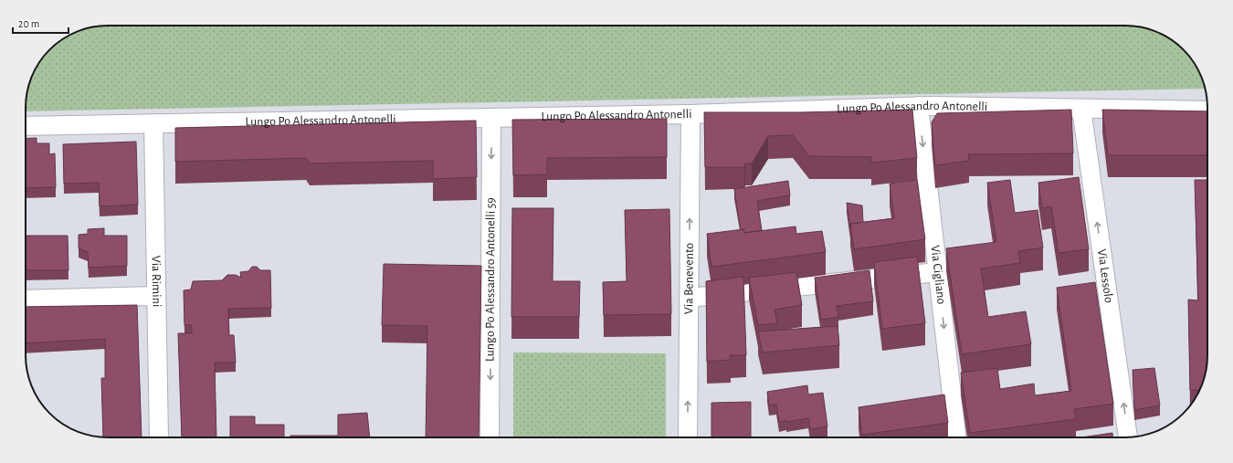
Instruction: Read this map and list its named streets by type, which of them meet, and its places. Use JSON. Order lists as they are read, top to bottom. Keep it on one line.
{"streets":{"street":["Lungo Po Alessandro Antonelli","Via Cigliano","Via Lessolo","Via Benevento","Lungo Po Alessandro Antonelli 59","Via Rimini"]},"crossings":[["Lungo Po Alessandro Antonelli","Via Cigliano"],["Lungo Po Alessandro Antonelli","Via Lessolo"],["Lungo Po Alessandro Antonelli","Via Benevento"],["Lungo Po Alessandro Antonelli","Lungo Po Alessandro Antonelli 59"],["Lungo Po Alessandro Antonelli","Via Rimini"]],"one_way":["Via Cigliano","Via Lessolo","Via Benevento","Lungo Po Alessandro Antonelli 59"],"scale_bar":"20 m"}
